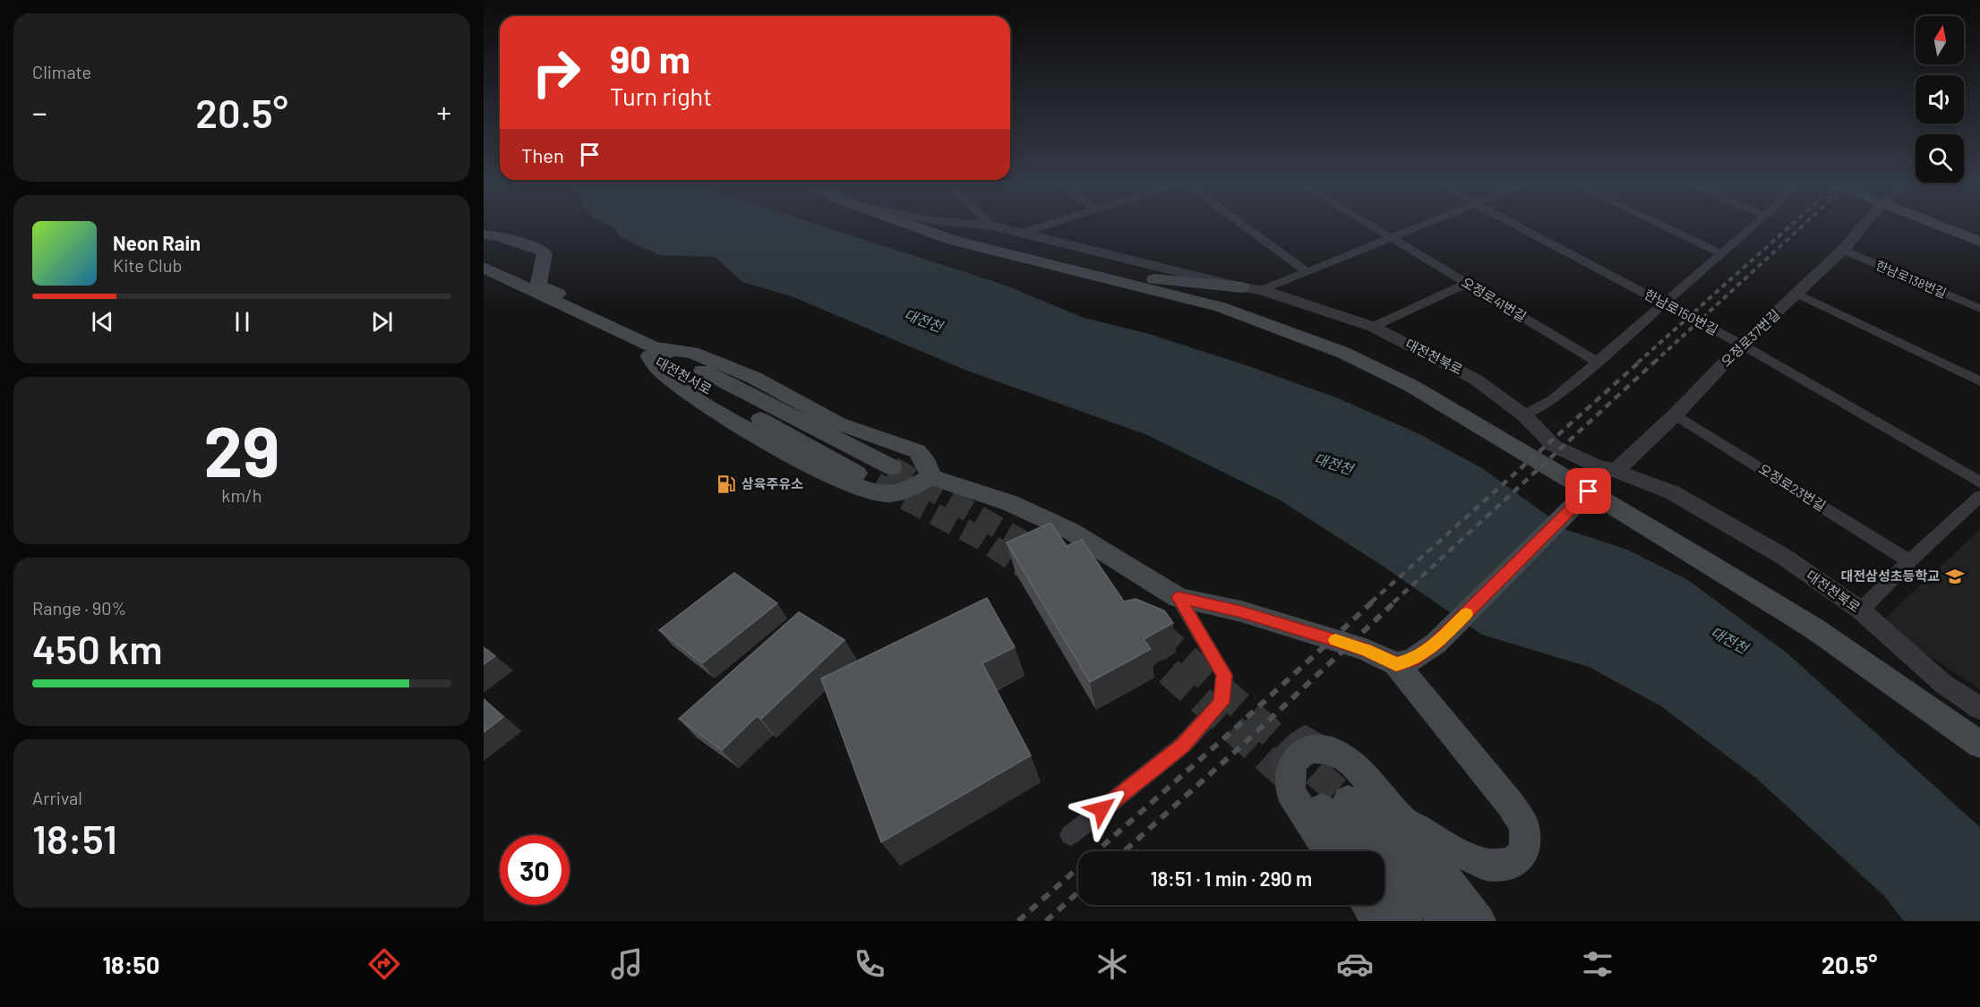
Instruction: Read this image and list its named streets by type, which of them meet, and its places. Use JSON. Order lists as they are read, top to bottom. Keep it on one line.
{"streets":{"main road":["대전천서로"],"street":["한남로138번길","오정로41번길","한남로150번길","오정로37번길","대전천북로","오정로23번길"]},"crossings":[["한남로138번길","오정로37번길"],["한남로150번길","오정로37번길"],["오정로37번길","대전천북로"],["오정로37번길","오정로23번길"]],"water":["대전천"],"places":{"fuel station":["삼육주유소"],"school or university":["대전삼성초등학교"]},"north":"top","page":{"tile":["Climate",["29","km/h"],["Range · 90%","450 km"],["Arrival","18:51"]],"turn":["90 m","Turn right"],"heat":["−","20.5°","+"],"then":"Then","song":["Neon Rain","Kite Club"],"limit":"30","trip":"18:51 · 1 min · 290 m","tabs":["18:50","20.5°"]}}
